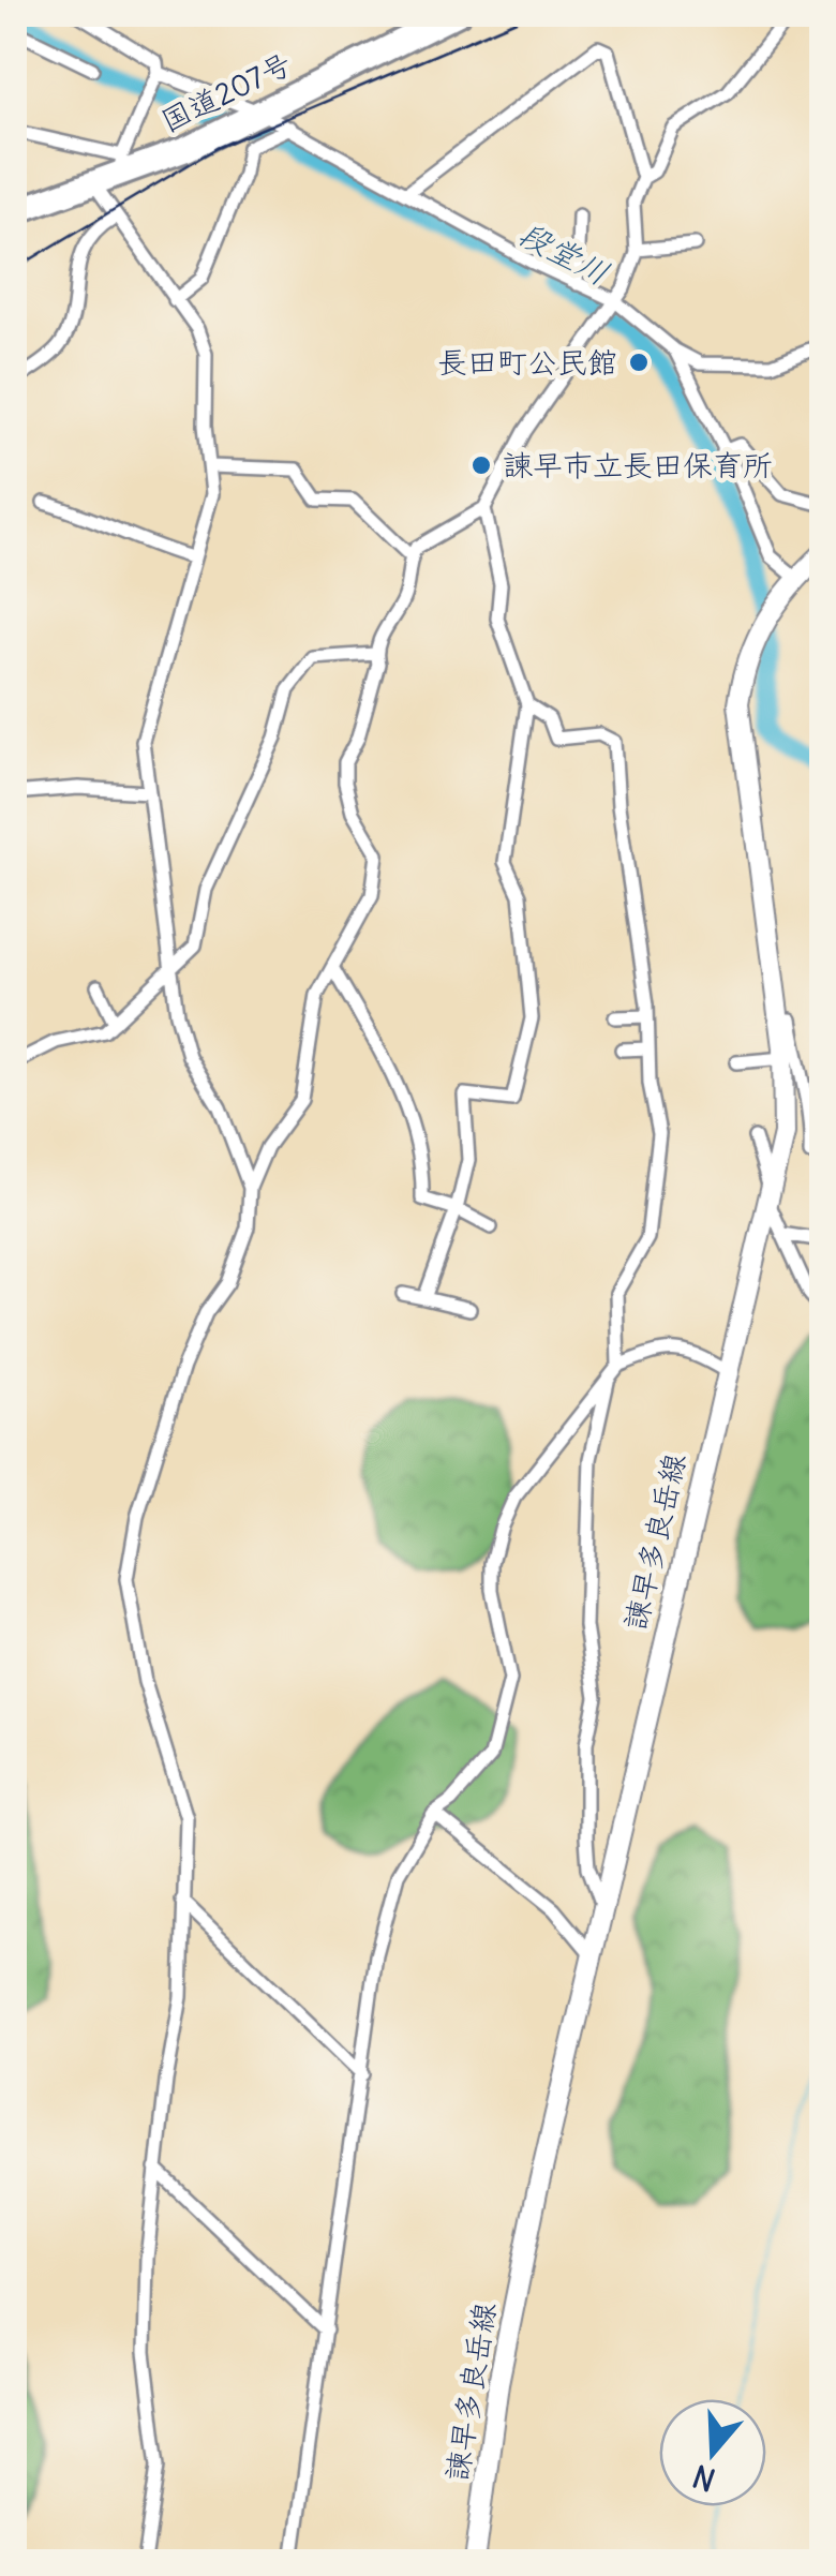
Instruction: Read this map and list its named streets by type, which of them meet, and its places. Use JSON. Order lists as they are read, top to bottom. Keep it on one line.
{"streets":{"highway":["国道207号"],"main road":["諫早多良岳線"]},"water":["段堂川"],"places":["長田町公民館","諫早市立長田保育所"],"north":"bottom"}
